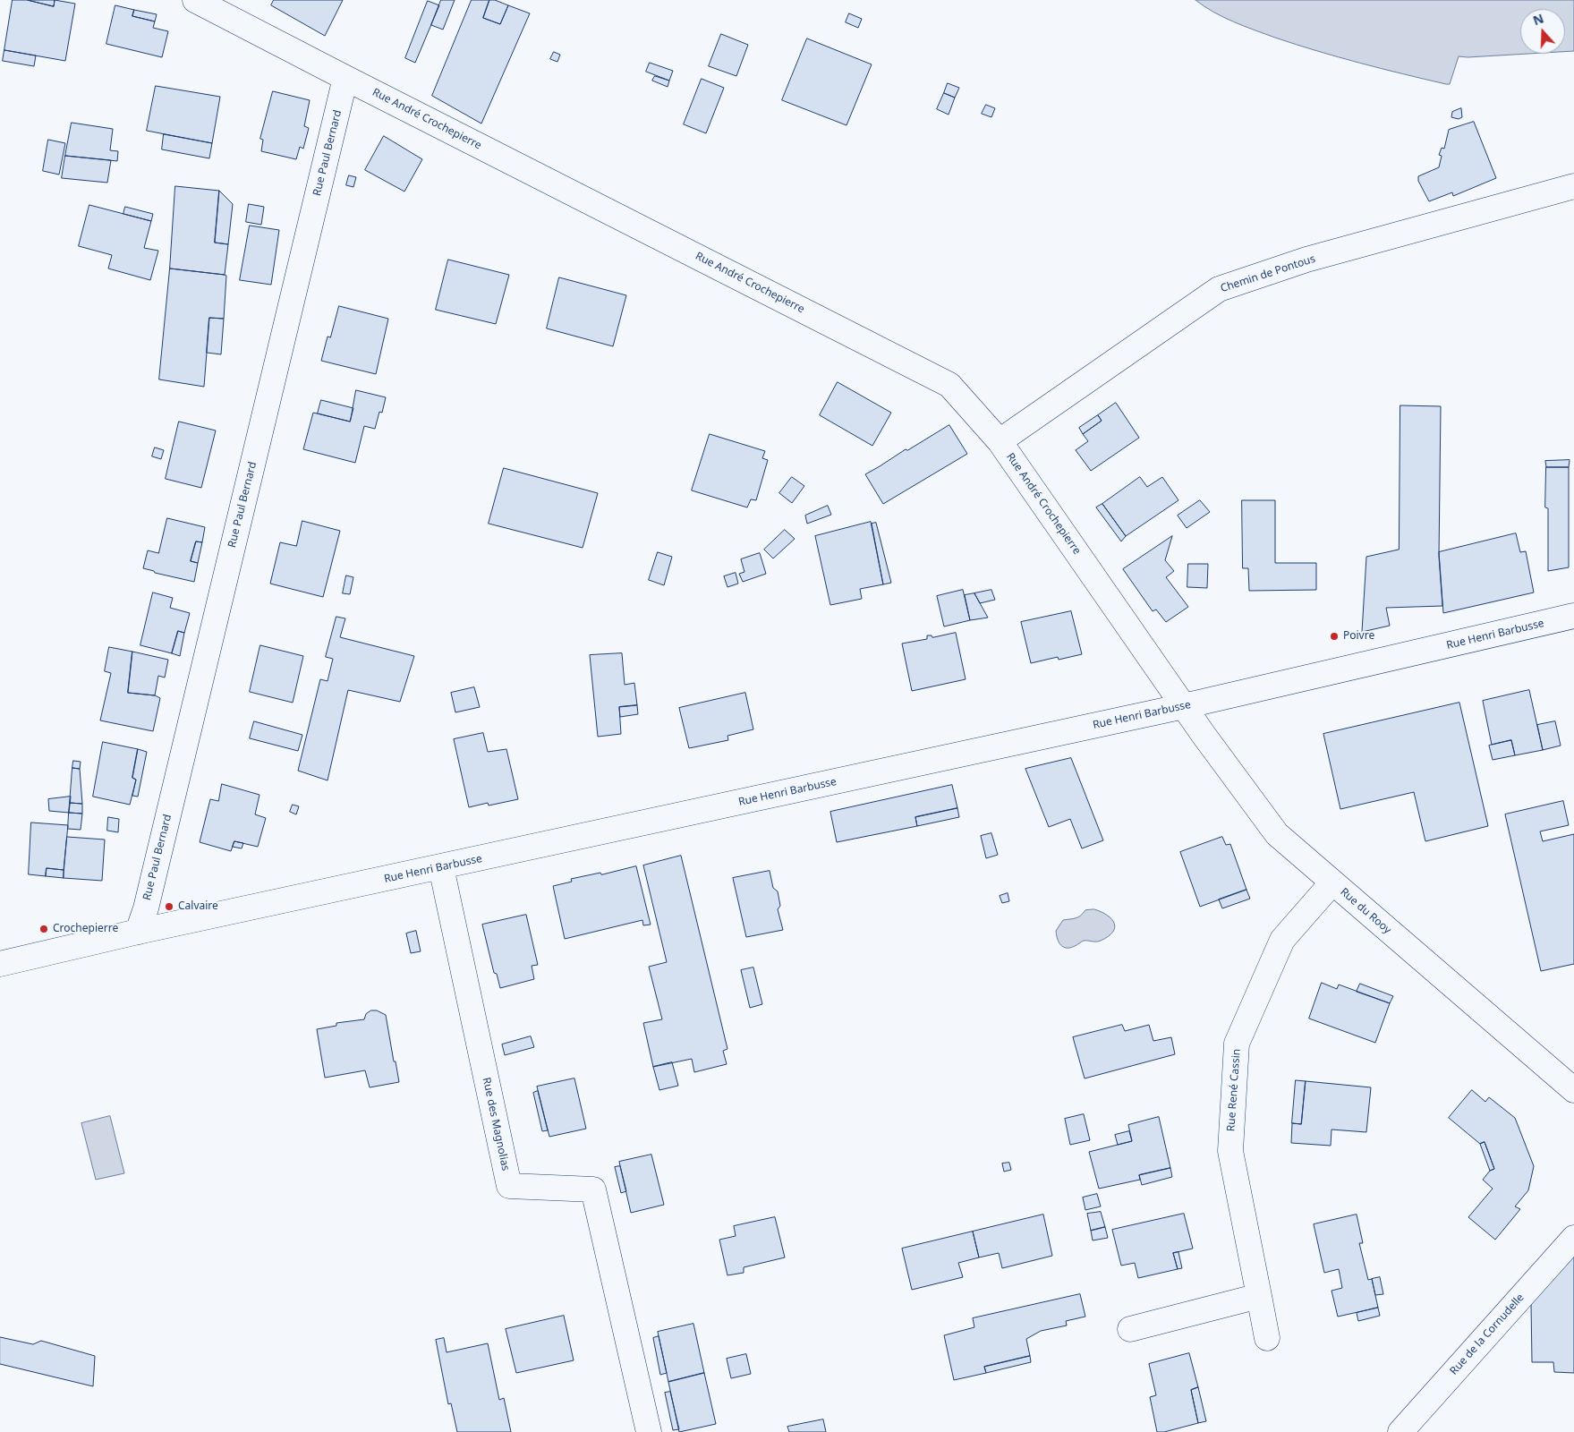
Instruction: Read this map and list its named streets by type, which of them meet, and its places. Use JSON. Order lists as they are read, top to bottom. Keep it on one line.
{"streets":{"street":["Rue André Crochepierre","Rue Paul Bernard","Chemin de Pontous","Rue Henri Barbusse","Rue du Rooy","Rue René Cassin","Rue des Magnolias","Rue de la Cornudelle"]},"crossings":[["Rue André Crochepierre","Rue Paul Bernard"],["Rue André Crochepierre","Chemin de Pontous"],["Rue André Crochepierre","Rue Henri Barbusse"],["Rue André Crochepierre","Rue du Rooy"],["Rue Paul Bernard","Rue Henri Barbusse"],["Rue Henri Barbusse","Rue du Rooy"],["Rue Henri Barbusse","Rue des Magnolias"],["Rue du Rooy","Rue René Cassin"]],"places":["Poivre","Calvaire","Crochepierre"],"north":"top"}
